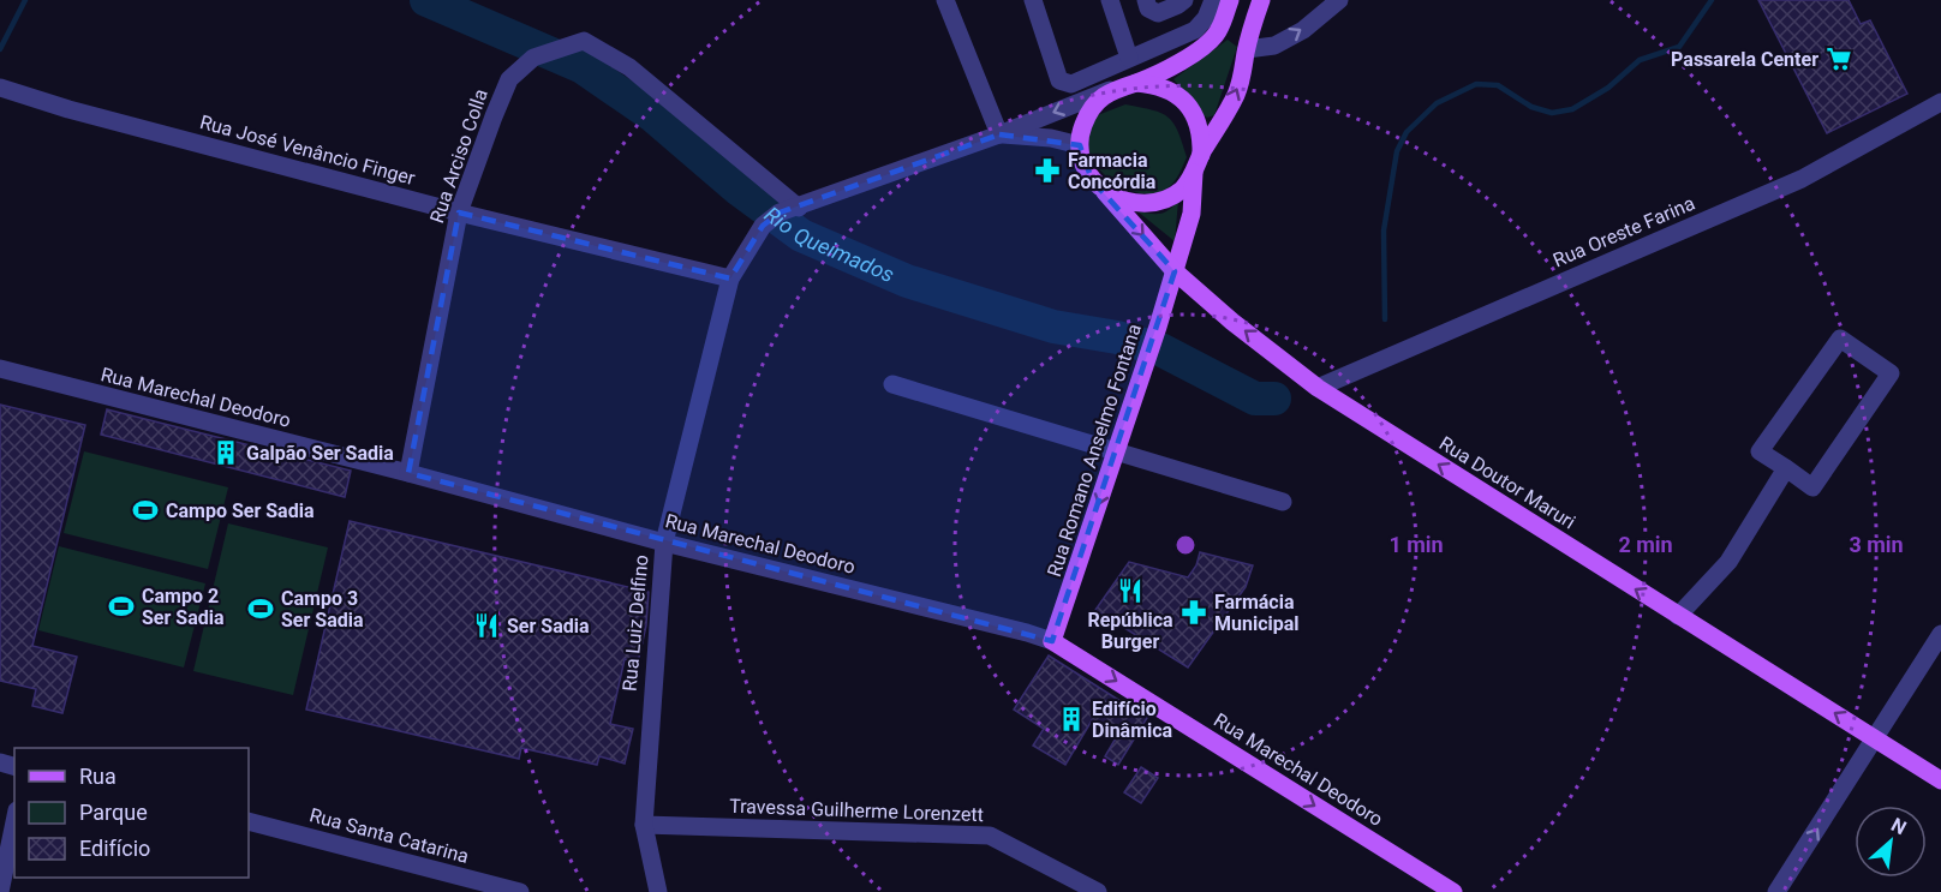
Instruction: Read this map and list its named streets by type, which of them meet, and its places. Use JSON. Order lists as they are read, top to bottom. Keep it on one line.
{"streets":{"main road":["Rua Marechal Deodoro","Rua Romano Anselmo Fontana","Rua Doutor Maruri"],"street":["Rua José Venâncio Finger","Rua Arciso Colla","Rua Oreste Farina","Rua Luiz Delfino","Travessa Guilherme Lorenzett","Rua Santa Catarina"]},"crossings":[["Rua José Venâncio Finger","Rua Arciso Colla"],["Rua José Venâncio Finger","Rua Luiz Delfino"],["Rua Arciso Colla","Rua Marechal Deodoro"],["Rua Arciso Colla","Rua Luiz Delfino"],["Rua Oreste Farina","Rua Doutor Maruri"],["Rua Marechal Deodoro","Rua Romano Anselmo Fontana"],["Rua Marechal Deodoro","Rua Luiz Delfino"],["Rua Romano Anselmo Fontana","Rua Doutor Maruri"],["Rua Luiz Delfino","Travessa Guilherme Lorenzett"]],"one_way":["Rua Romano Anselmo Fontana"],"water":["Rio Queimados"],"places":{"supermarket":["Passarela Center"],"pharmacy":["Farmacia Concórdia","Farmácia Municipal"],"building":["Galpão Ser Sadia","Edifício Dinâmica"],"sports":["Campo Ser Sadia","Campo 2 Ser Sadia","Campo 3 Ser Sadia"],"restaurant":["República Burger","Ser Sadia"]},"legend":["Rua","Parque","Edifício"],"north":"top right","rings":["1 min","2 min","3 min"]}
